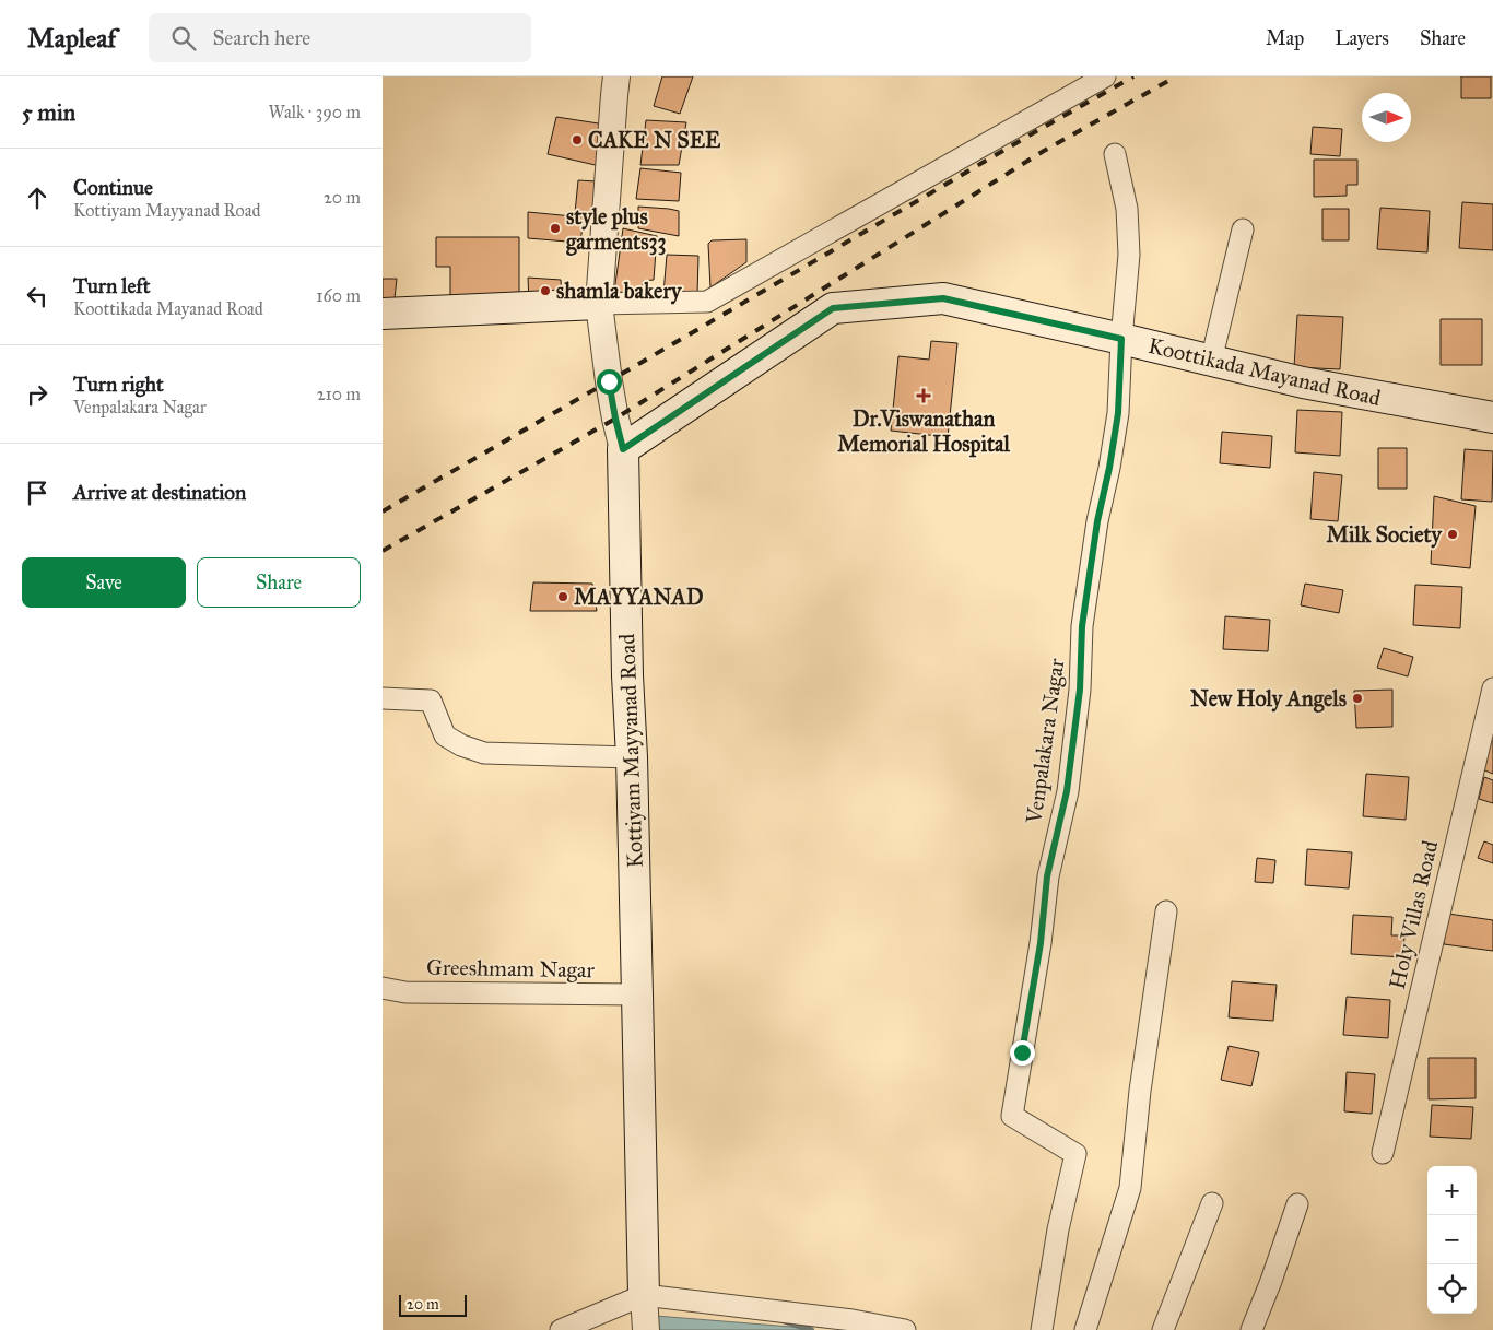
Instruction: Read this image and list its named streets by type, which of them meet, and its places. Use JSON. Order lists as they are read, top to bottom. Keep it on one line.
{"streets":{"main road":["Koottikada Mayanad Road","Kottiyam Mayyanad Road"],"street":["Venpalakara Nagar","Holy Villas Road","Greeshmam Nagar"]},"crossings":[["Koottikada Mayanad Road","Venpalakara Nagar"],["Koottikada Mayanad Road","Kottiyam Mayyanad Road"],["Kottiyam Mayyanad Road","Greeshmam Nagar"]],"places":{"other":["CAKE N SEE","style plus garments33","shamla bakery","Milk Society","MAYYANAD","New Holy Angels"],"health":["Dr.Viswanathan Memorial Hospital"]},"scale_bar":"20 m","north":"right","page":{"header":"Mapleaf","search":"Search here","nav":["Map","Layers","Share"],"heading":["5 min","Walk · 390 m"],"list":[["Continue","Kottiyam Mayyanad Road","20 m"],["Turn left","Koottikada Mayanad Road","160 m"],["Turn right","Venpalakara Nagar","210 m"],"Arrive at destination"],"buttons":["Save","Share"],"map_buttons":["+","−"],"scale":"20 m"}}
